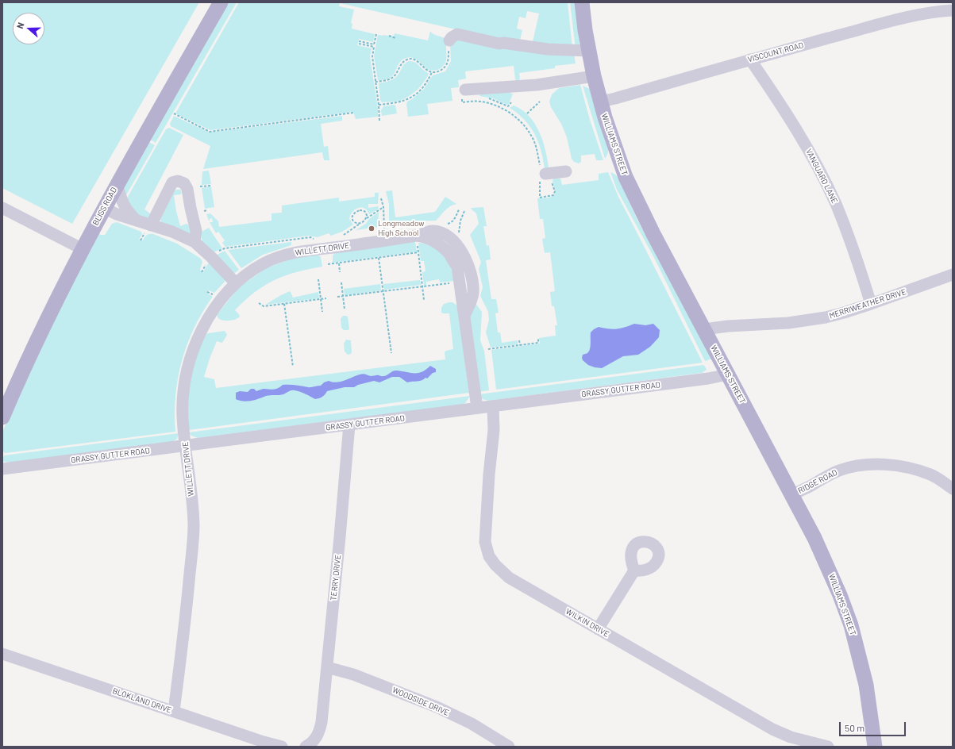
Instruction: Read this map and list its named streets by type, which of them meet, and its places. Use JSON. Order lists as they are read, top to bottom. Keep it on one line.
{"streets":{"main road":["WILLIAMS STREET","BLISS ROAD"],"street":["VISCOUNT ROAD","VANGUARD LANE","WILLETT DRIVE","MERRIWEATHER DRIVE","GRASSY GUTTER ROAD","RIDGE ROAD","TERRY DRIVE","WILKIN DRIVE","BLOKLAND DRIVE","WOODSIDE DRIVE"]},"crossings":[["VISCOUNT ROAD","WILLIAMS STREET"],["VISCOUNT ROAD","VANGUARD LANE"],["WILLIAMS STREET","MERRIWEATHER DRIVE"],["WILLIAMS STREET","GRASSY GUTTER ROAD"],["WILLIAMS STREET","RIDGE ROAD"],["VANGUARD LANE","MERRIWEATHER DRIVE"],["WILLETT DRIVE","GRASSY GUTTER ROAD"],["WILLETT DRIVE","BLOKLAND DRIVE"],["GRASSY GUTTER ROAD","TERRY DRIVE"],["GRASSY GUTTER ROAD","WILKIN DRIVE"],["TERRY DRIVE","WOODSIDE DRIVE"]],"places":["Longmeadow High School"],"scale_bar":"50 m","north":"left"}
